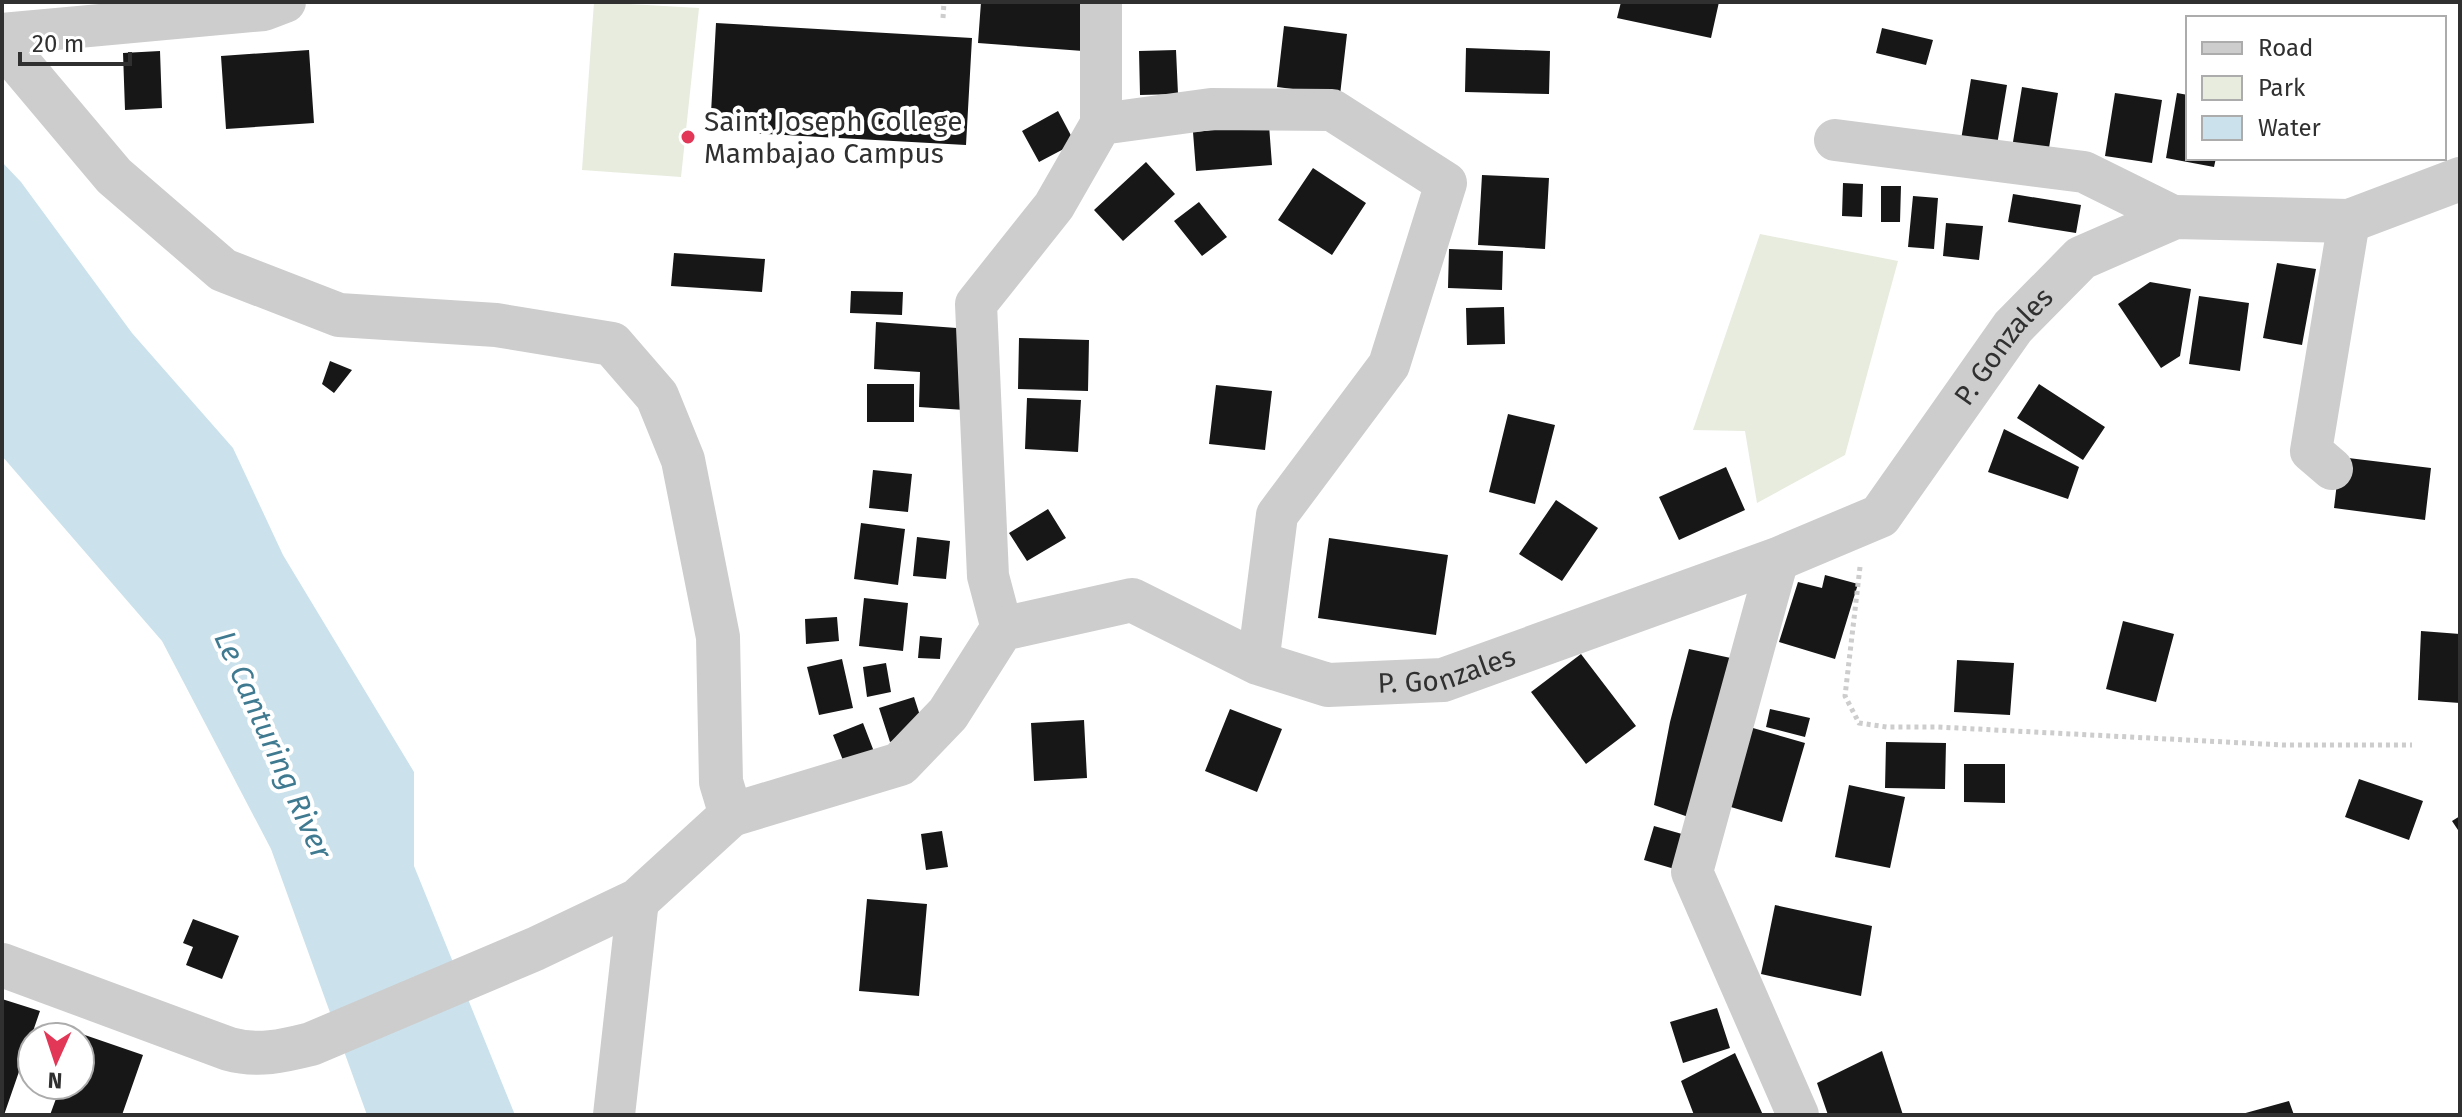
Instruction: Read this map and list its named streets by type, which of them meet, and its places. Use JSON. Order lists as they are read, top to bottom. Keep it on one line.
{"streets":{"street":["P. Gonzales"]},"water":["Le Canturing River"],"places":["Saint Joseph College Mambajao Campus"],"legend":["Road","Park","Water"],"scale_bar":"20 m","north":"bottom"}
